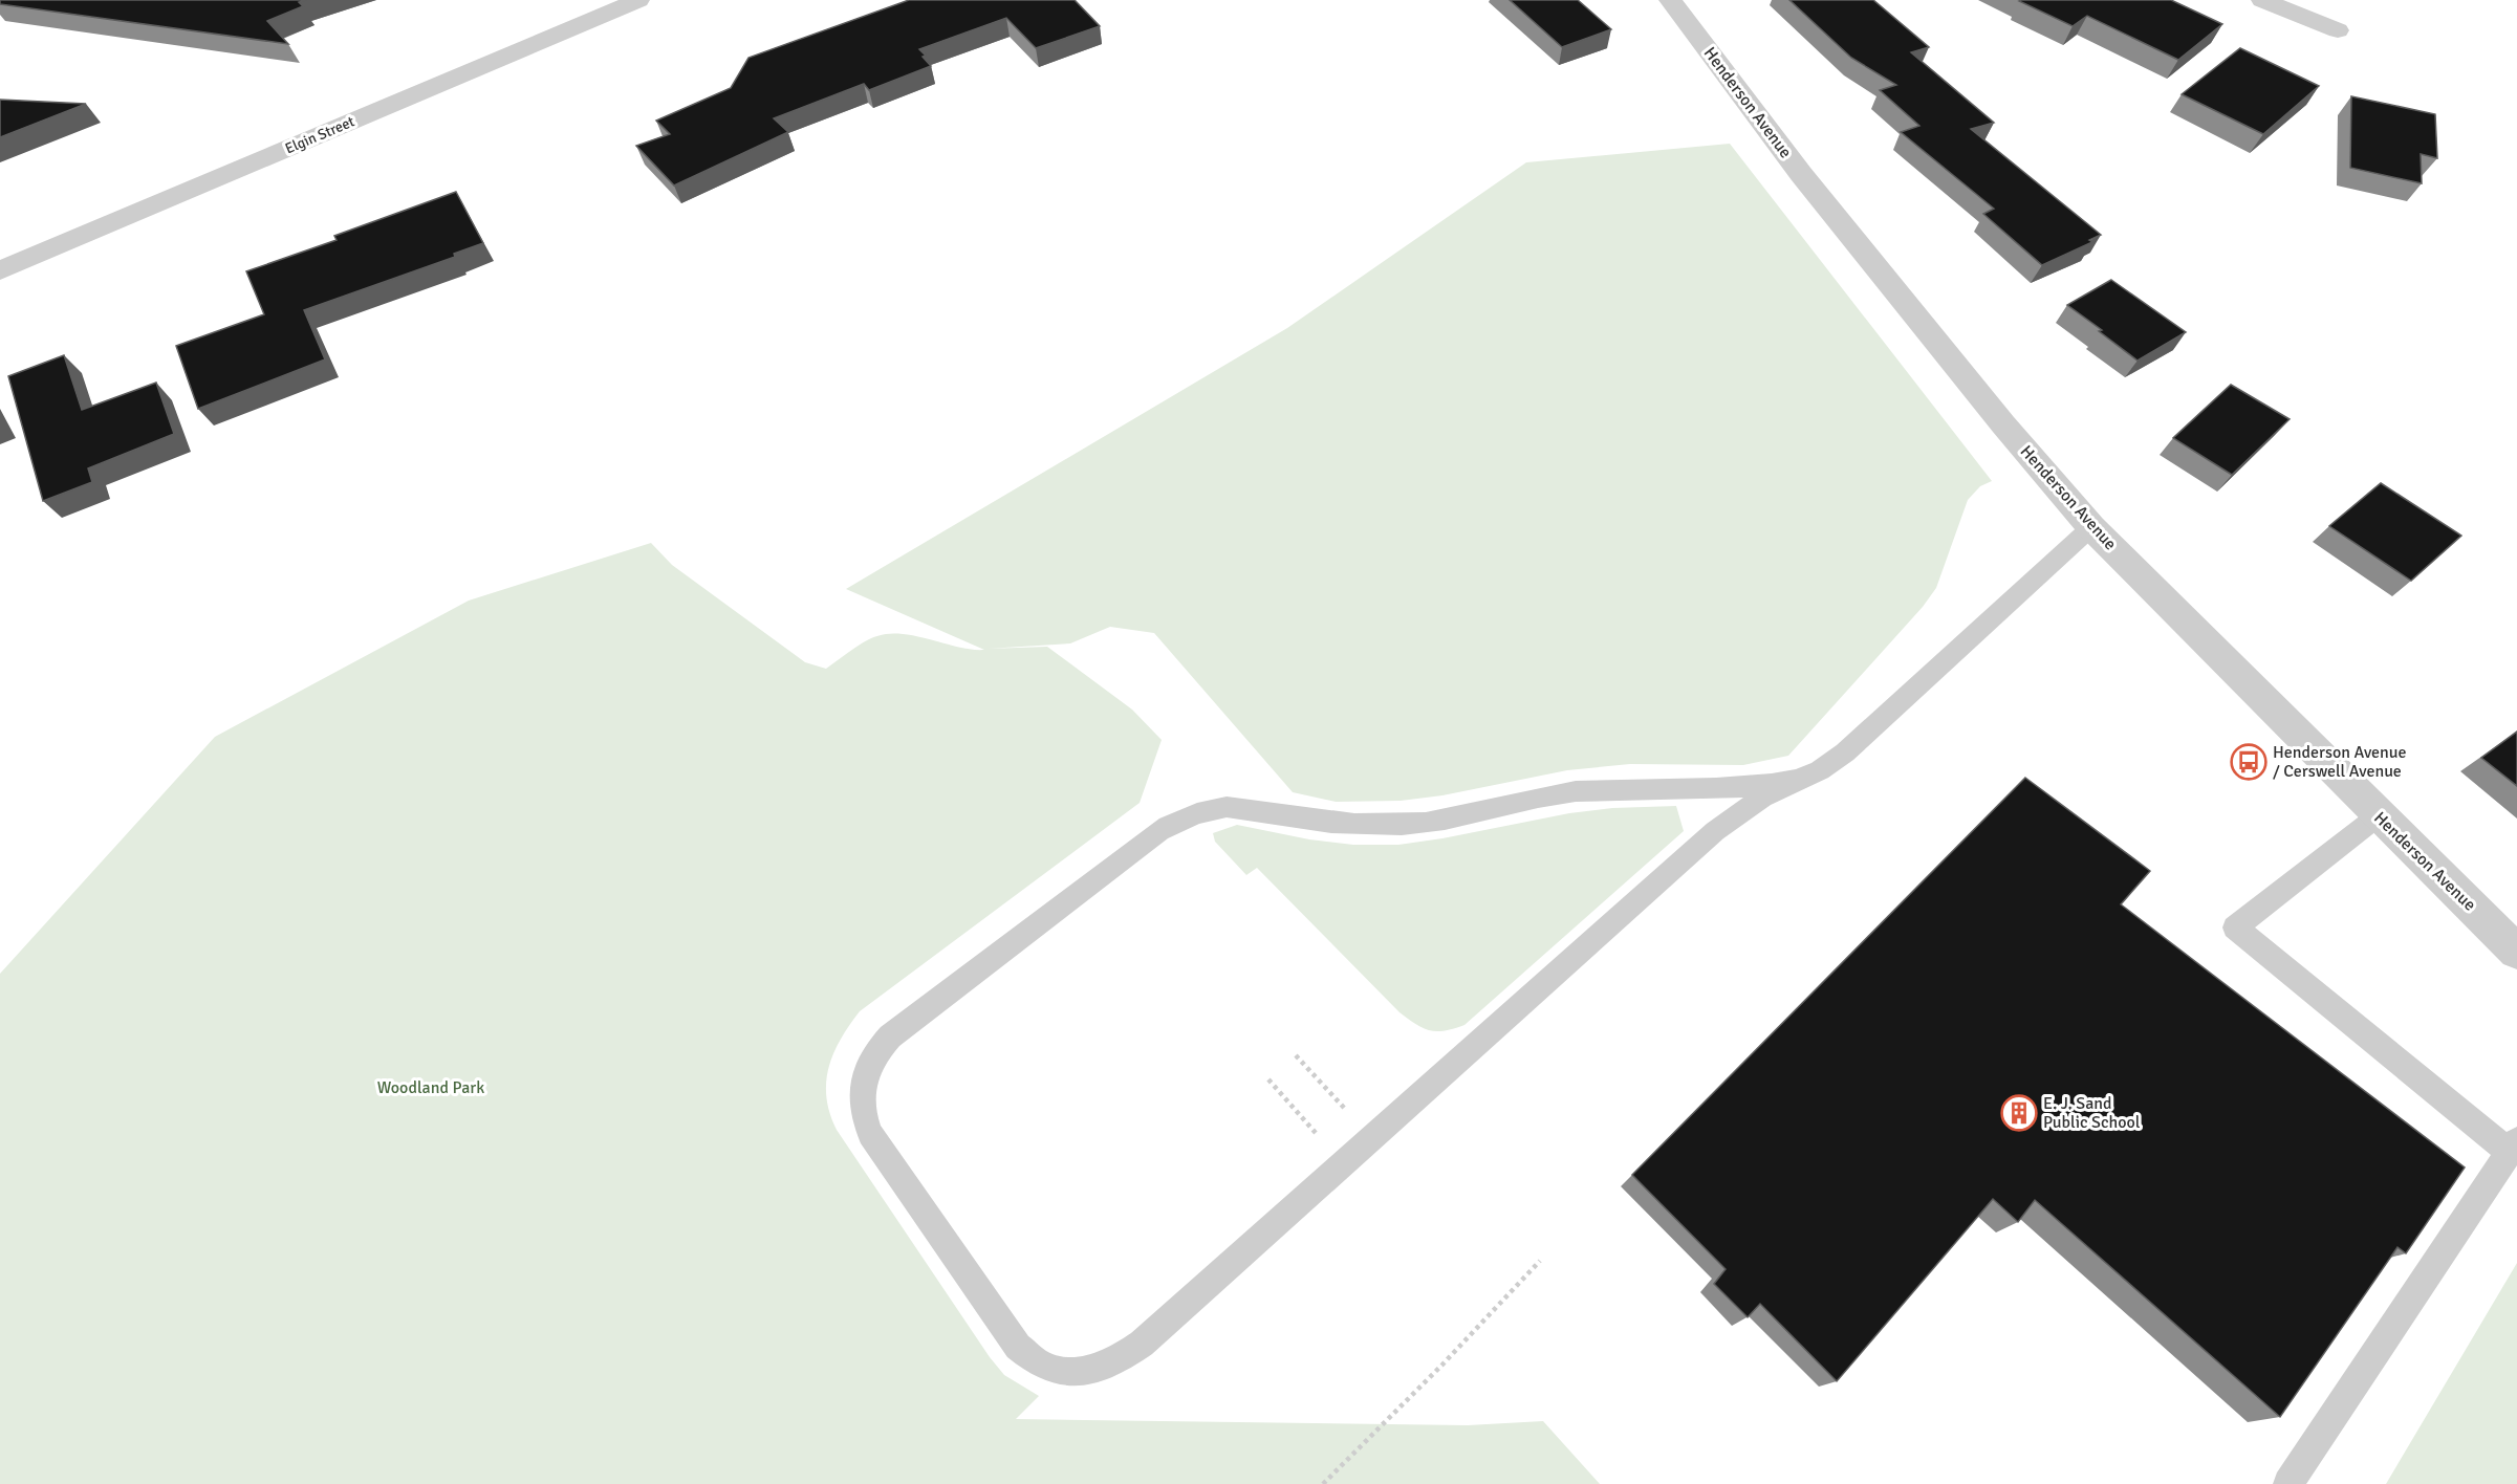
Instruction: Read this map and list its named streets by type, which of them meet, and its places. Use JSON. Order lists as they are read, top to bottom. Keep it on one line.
{"streets":{"street":["Henderson Avenue","Elgin Street"]},"parks":["Woodland Park"],"places":{"bus stop":["Henderson Avenue / Cerswell Avenue"],"building":["E. J. Sand Public School"]}}
